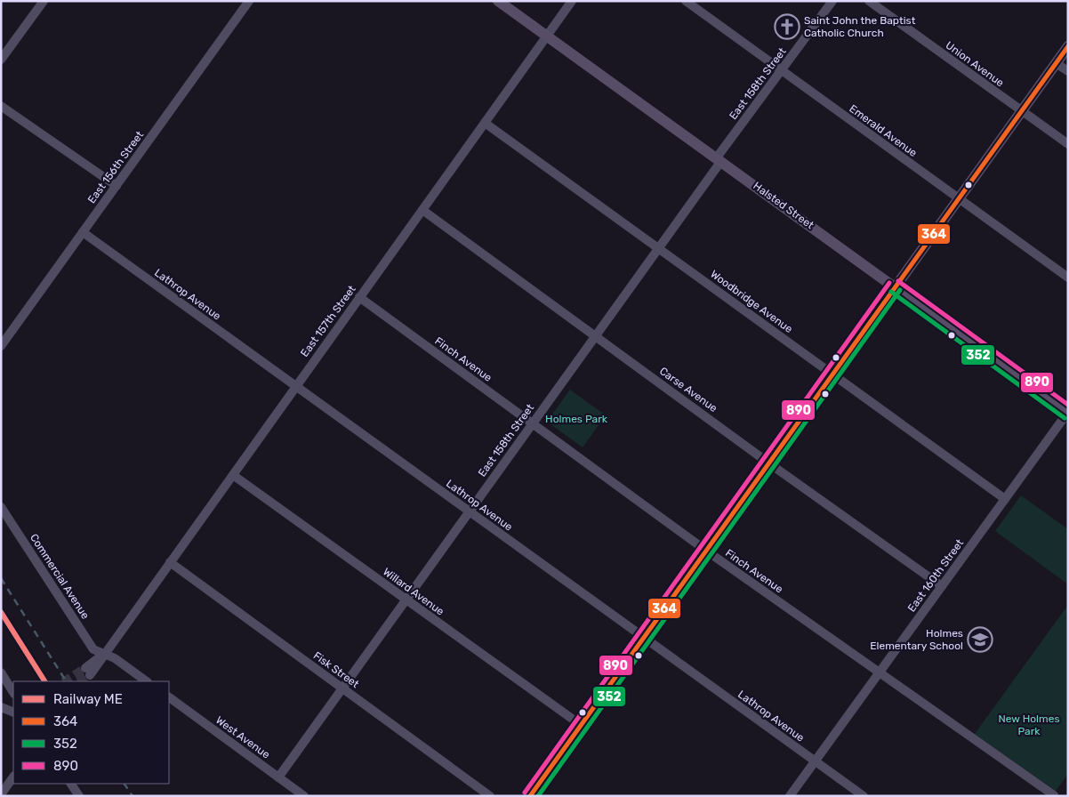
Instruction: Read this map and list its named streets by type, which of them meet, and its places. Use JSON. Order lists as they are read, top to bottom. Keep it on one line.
{"streets":{"main road":["Halsted Street"],"street":["Union Avenue","East 158th Street","Emerald Avenue","East 156th Street","Lathrop Avenue","Woodbridge Avenue","East 157th Street","Finch Avenue","Carse Avenue","East 160th Street","Commercial Avenue","Willard Avenue","Fisk Street","West Avenue"]},"crossings":[["East 158th Street","Emerald Avenue"],["East 158th Street","Halsted Street"],["East 158th Street","Lathrop Avenue"],["East 158th Street","Woodbridge Avenue"],["East 158th Street","Finch Avenue"],["East 158th Street","Carse Avenue"],["East 158th Street","Willard Avenue"],["East 158th Street","Fisk Street"],["East 158th Street","West Avenue"],["East 156th Street","Lathrop Avenue"],["Halsted Street","East 157th Street"],["Halsted Street","East 160th Street"],["Lathrop Avenue","East 157th Street"],["Lathrop Avenue","East 160th Street"],["Woodbridge Avenue","East 157th Street"],["Woodbridge Avenue","East 160th Street"],["East 157th Street","Finch Avenue"],["East 157th Street","Carse Avenue"],["East 157th Street","Commercial Avenue"],["East 157th Street","Willard Avenue"],["East 157th Street","Fisk Street"],["Finch Avenue","East 160th Street"],["Carse Avenue","East 160th Street"]],"parks":["Holmes Park","New Holmes Park"],"places":{"church":["Saint John the Baptist Catholic Church"],"school or university":["Holmes Elementary School"]},"lines":["transit line 364","transit line 890","transit line 352","rail line ME"],"legend":["Railway ME","364","352","890"]}
